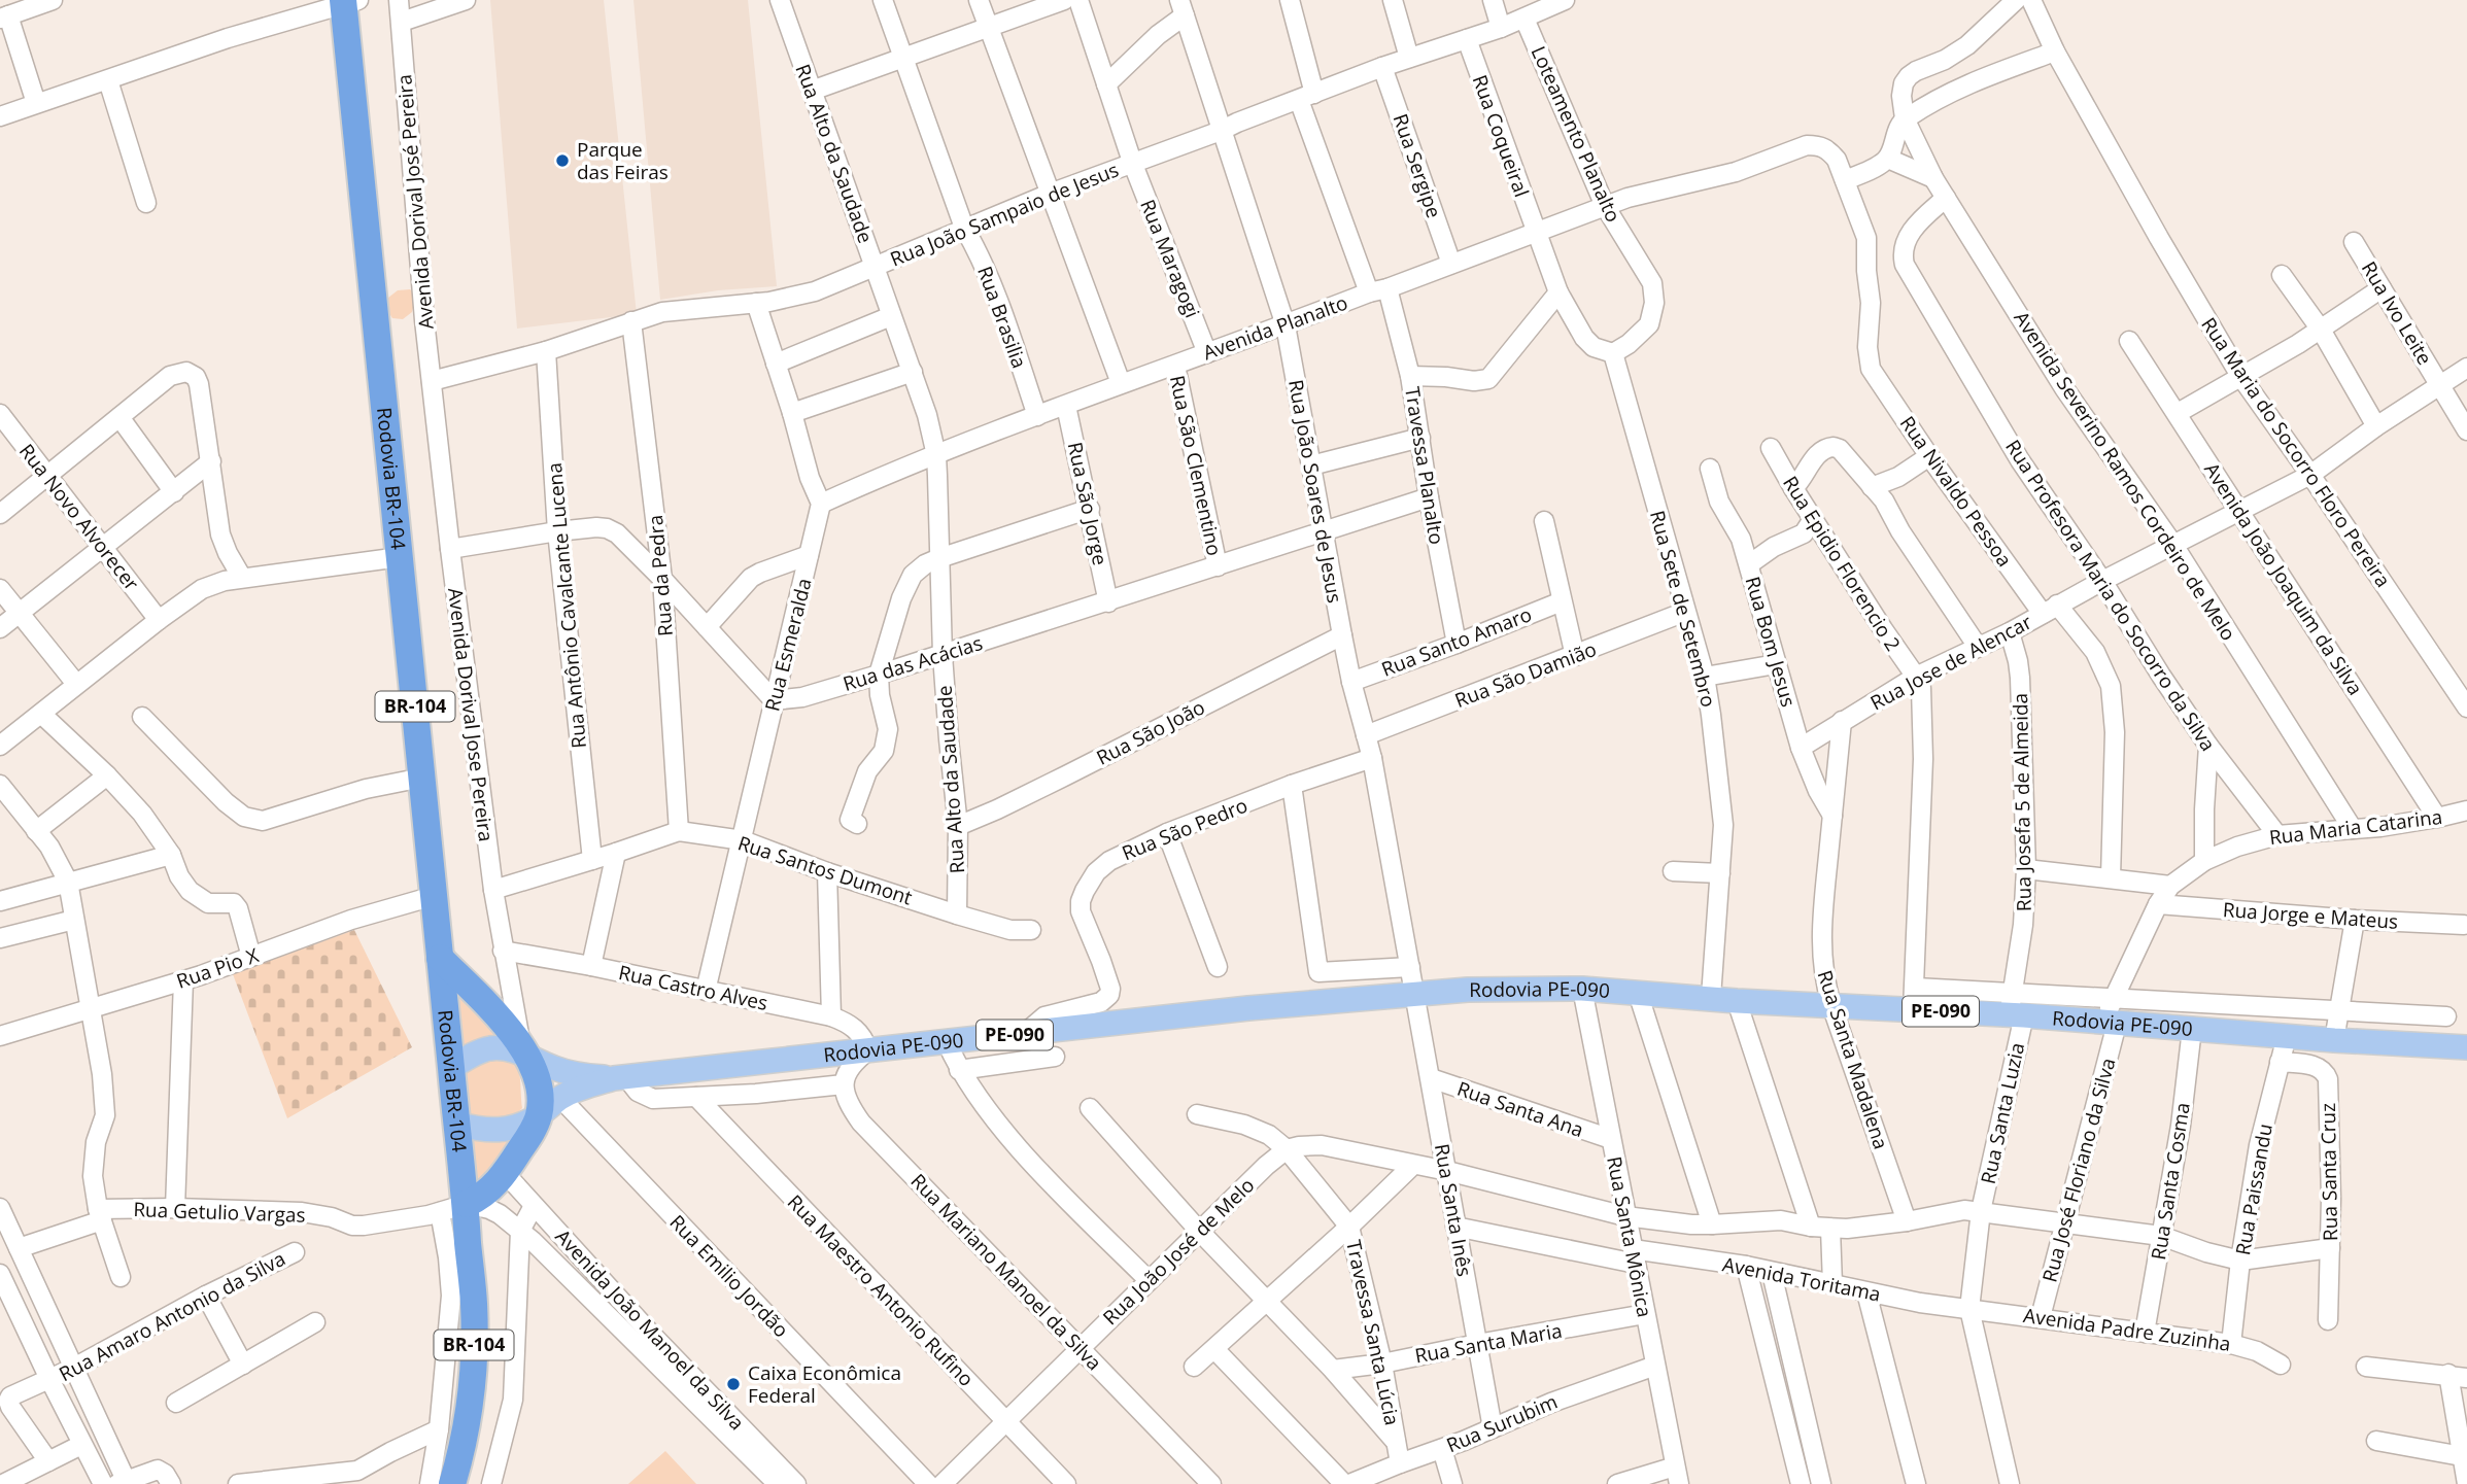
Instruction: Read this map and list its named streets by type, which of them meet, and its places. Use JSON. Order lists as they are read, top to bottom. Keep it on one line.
{"streets":{"highway":["Rodovia BR-104","BR-104"],"main road":["Rodovia PE-090","PE-090"],"street":["Loteamento Planalto","Rua Coqueiral","Rua Alto da Saudade","Rua Sergipe","Avenida Dorival José Pereira","Rua João Sampaio de Jesus","Rua Maragogi","Rua Ivo Leite","Rua Brasilia","Avenida Planalto","Rua Maria do Socorro Floro Pereira","Rua São Clementino","Travessa Planalto","Avenida Severino Ramos Cordeiro de Melo","Rua João Soares de Jesus","Rua Nivaldo Pessoa","Rua São Jorge","Rua Novo Alvorecer","Rua Epidio Florencio 2","Rua da Pedra","Avenida João Joaquim da Silva","Rua Profesora Maria do Socorro da Silva","Rua Antônio Cavalcante Lucena","Rua Sete de Setembro","Rua Santo Amaro","Rua Bom Jesus","Rua Esmeralda","Rua Jose de Alencar","Rua das Acácias","Rua São Damião","Avenida Dorival Jose Pereira","Rua São João","Rua Josefa 5 de Almeida","Rua Maria Catarina","Rua São Pedro","Rua Santos Dumont","Rua Jorge e Mateus","Rua Pio X","Rua Castro Alves","Rua Santa Madalena","Rua Santa Ana","Rua Santa Luzia","Rua José Floriano da Silva","Rua Santa Cruz","Rua Santa Cosma","Rua Paissandu","Rua Santa Inês","Rua Getulio Vargas","Rua Santa Mônica","Rua João José de Melo","Rua Mariano Manoel da Silva","Rua Emilio Jordão","Avenida Toritama","Rua Maestro Antonio Rufino","Rua Amaro Antonio da Silva","Avenida João Manoel da Silva","Avenida Padre Zuzinha","Travessa Santa Lúcia","Rua Santa Maria","Rua Surubim"]},"crossings":[["Loteamento Planalto","Rua Coqueiral"],["Loteamento Planalto","Rua João Sampaio de Jesus"],["Loteamento Planalto","Avenida Planalto"],["Loteamento Planalto","Rua Sete de Setembro"],["Rua Coqueiral","Rua João Sampaio de Jesus"],["Rua Coqueiral","Avenida Planalto"],["Rua Coqueiral","Rua Sete de Setembro"],["Rua Alto da Saudade","Rua João Sampaio de Jesus"],["Rua Alto da Saudade","Avenida Planalto"],["Rua Alto da Saudade","Rua das Acácias"],["Rua Alto da Saudade","Rua São João"],["Rua Alto da Saudade","Rua Santos Dumont"],["Rua Sergipe","Rua João Sampaio de Jesus"],["Rua Sergipe","Avenida Planalto"],["Avenida Dorival José Pereira","Rua João Sampaio de Jesus"],["Avenida Dorival José Pereira","Avenida Dorival Jose Pereira"],["Rua João Sampaio de Jesus","Rua Maragogi"],["Rua João Sampaio de Jesus","Rua Brasilia"],["Rua João Sampaio de Jesus","Travessa Planalto"],["Rua João Sampaio de Jesus","Rua João Soares de Jesus"],["Rua João Sampaio de Jesus","Rua da Pedra"],["Rua João Sampaio de Jesus","Rua Antônio Cavalcante Lucena"],["Rua João Sampaio de Jesus","Avenida Dorival Jose Pereira"],["Rua Maragogi","Avenida Planalto"],["Rua Ivo Leite","Rua Jose de Alencar"],["Rua Brasilia","Avenida Planalto"],["Avenida Planalto","Rua São Clementino"],["Avenida Planalto","Travessa Planalto"],["Avenida Planalto","Rua João Soares de Jesus"],["Avenida Planalto","Rua Nivaldo Pessoa"],["Avenida Planalto","Rua São Jorge"],["Avenida Planalto","Rua Esmeralda"],["Rua Maria do Socorro Floro Pereira","Rua Jose de Alencar"],["Rua São Clementino","Rua das Acácias"],["Travessa Planalto","Rua Santo Amaro"],["Travessa Planalto","Rua das Acácias"],["Avenida Severino Ramos Cordeiro de Melo","Rua Profesora Maria do Socorro da Silva"],["Avenida Severino Ramos Cordeiro de Melo","Rua Jose de Alencar"],["Avenida Severino Ramos Cordeiro de Melo","Rua Maria Catarina"],["Rodovia BR-104","Avenida Dorival Jose Pereira"],["Rodovia BR-104","Rua Pio X"],["Rodovia BR-104","Rodovia PE-090"],["Rodovia BR-104","Rua Getulio Vargas"],["Rodovia BR-104","Avenida João Manoel da Silva"],["Rua João Soares de Jesus","Rua Santo Amaro"],["Rua João Soares de Jesus","Rua das Acácias"],["Rua João Soares de Jesus","Rua São Damião"],["Rua João Soares de Jesus","Rua São João"],["Rua João Soares de Jesus","Rua São Pedro"],["Rua João Soares de Jesus","Rodovia PE-090"],["Rua João Soares de Jesus","Rua Santa Inês"],["Rua Nivaldo Pessoa","Rua Jose de Alencar"],["Rua São Jorge","Rua das Acácias"],["Rua Epidio Florencio 2","Rua Jose de Alencar"],["Rua da Pedra","Rua Santos Dumont"],["Avenida João Joaquim da Silva","Rua Jose de Alencar"],["Avenida João Joaquim da Silva","Rua Maria Catarina"],["Rua Profesora Maria do Socorro da Silva","Rua Jose de Alencar"],["Rua Profesora Maria do Socorro da Silva","Rua Maria Catarina"],["Rua Antônio Cavalcante Lucena","Rua Santos Dumont"],["Rua Sete de Setembro","Rua São Damião"],["Rua Sete de Setembro","Rodovia PE-090"],["Rua Bom Jesus","Rua Jose de Alencar"],["Rua Bom Jesus","Rua Santa Madalena"],["Rua Esmeralda","Rua das Acácias"],["Rua Esmeralda","Rua Santos Dumont"],["Rua Esmeralda","Rua Castro Alves"],["Rua Jose de Alencar","Rua Josefa 5 de Almeida"],["Rua Jose de Alencar","Rua Santa Madalena"],["Avenida Dorival Jose Pereira","Rua Santos Dumont"],["Avenida Dorival Jose Pereira","Rua Castro Alves"],["Avenida Dorival Jose Pereira","Rodovia PE-090"],["Rua Josefa 5 de Almeida","Rodovia PE-090"],["Rua Josefa 5 de Almeida","Rua Santa Luzia"],["Rua Maria Catarina","Rua José Floriano da Silva"],["Rua São Pedro","Rodovia PE-090"],["Rua Jorge e Mateus","Rua José Floriano da Silva"],["Rua Castro Alves","Rodovia PE-090"],["Rodovia PE-090","Rua Santa Madalena"],["Rodovia PE-090","Rua Santa Luzia"],["Rodovia PE-090","Rua José Floriano da Silva"],["Rodovia PE-090","Rua Santa Cosma"],["Rodovia PE-090","Rua Paissandu"],["Rodovia PE-090","Rua Santa Inês"],["Rodovia PE-090","Rua Santa Mônica"],["Rodovia PE-090","Rua Emilio Jordão"],["Rua Santa Madalena","Avenida Toritama"],["Rua Santa Ana","Rua Santa Inês"],["Rua Santa Ana","Rua Santa Mônica"],["Rua Santa Luzia","Avenida Toritama"],["Rua Santa Luzia","Avenida Padre Zuzinha"],["Rua José Floriano da Silva","Avenida Toritama"],["Rua José Floriano da Silva","Avenida Padre Zuzinha"],["Rua Santa Cruz","Rua Paissandu"],["Rua Santa Cosma","Avenida Toritama"],["Rua Santa Cosma","Avenida Padre Zuzinha"],["Rua Paissandu","Avenida Toritama"],["Rua Paissandu","Avenida Padre Zuzinha"],["Rua Santa Inês","Avenida Toritama"],["Rua Santa Inês","Rua Santa Maria"],["Rua Santa Inês","Rua Surubim"],["Rua Getulio Vargas","Avenida João Manoel da Silva"],["Rua Santa Mônica","Avenida Toritama"],["Rua Santa Mônica","Rua Santa Maria"],["Rua Santa Mônica","Rua Surubim"],["Rua João José de Melo","Rua Mariano Manoel da Silva"],["Rua João José de Melo","Avenida Toritama"],["Rua João José de Melo","Rua Maestro Antonio Rufino"],["Rua João José de Melo","Travessa Santa Lúcia"],["Avenida Toritama","Avenida Padre Zuzinha"],["Avenida Toritama","Travessa Santa Lúcia"],["Travessa Santa Lúcia","Rua Santa Maria"],["Travessa Santa Lúcia","Rua Surubim"]],"places":["Parque das Feiras","Caixa Econômica Federal"]}
